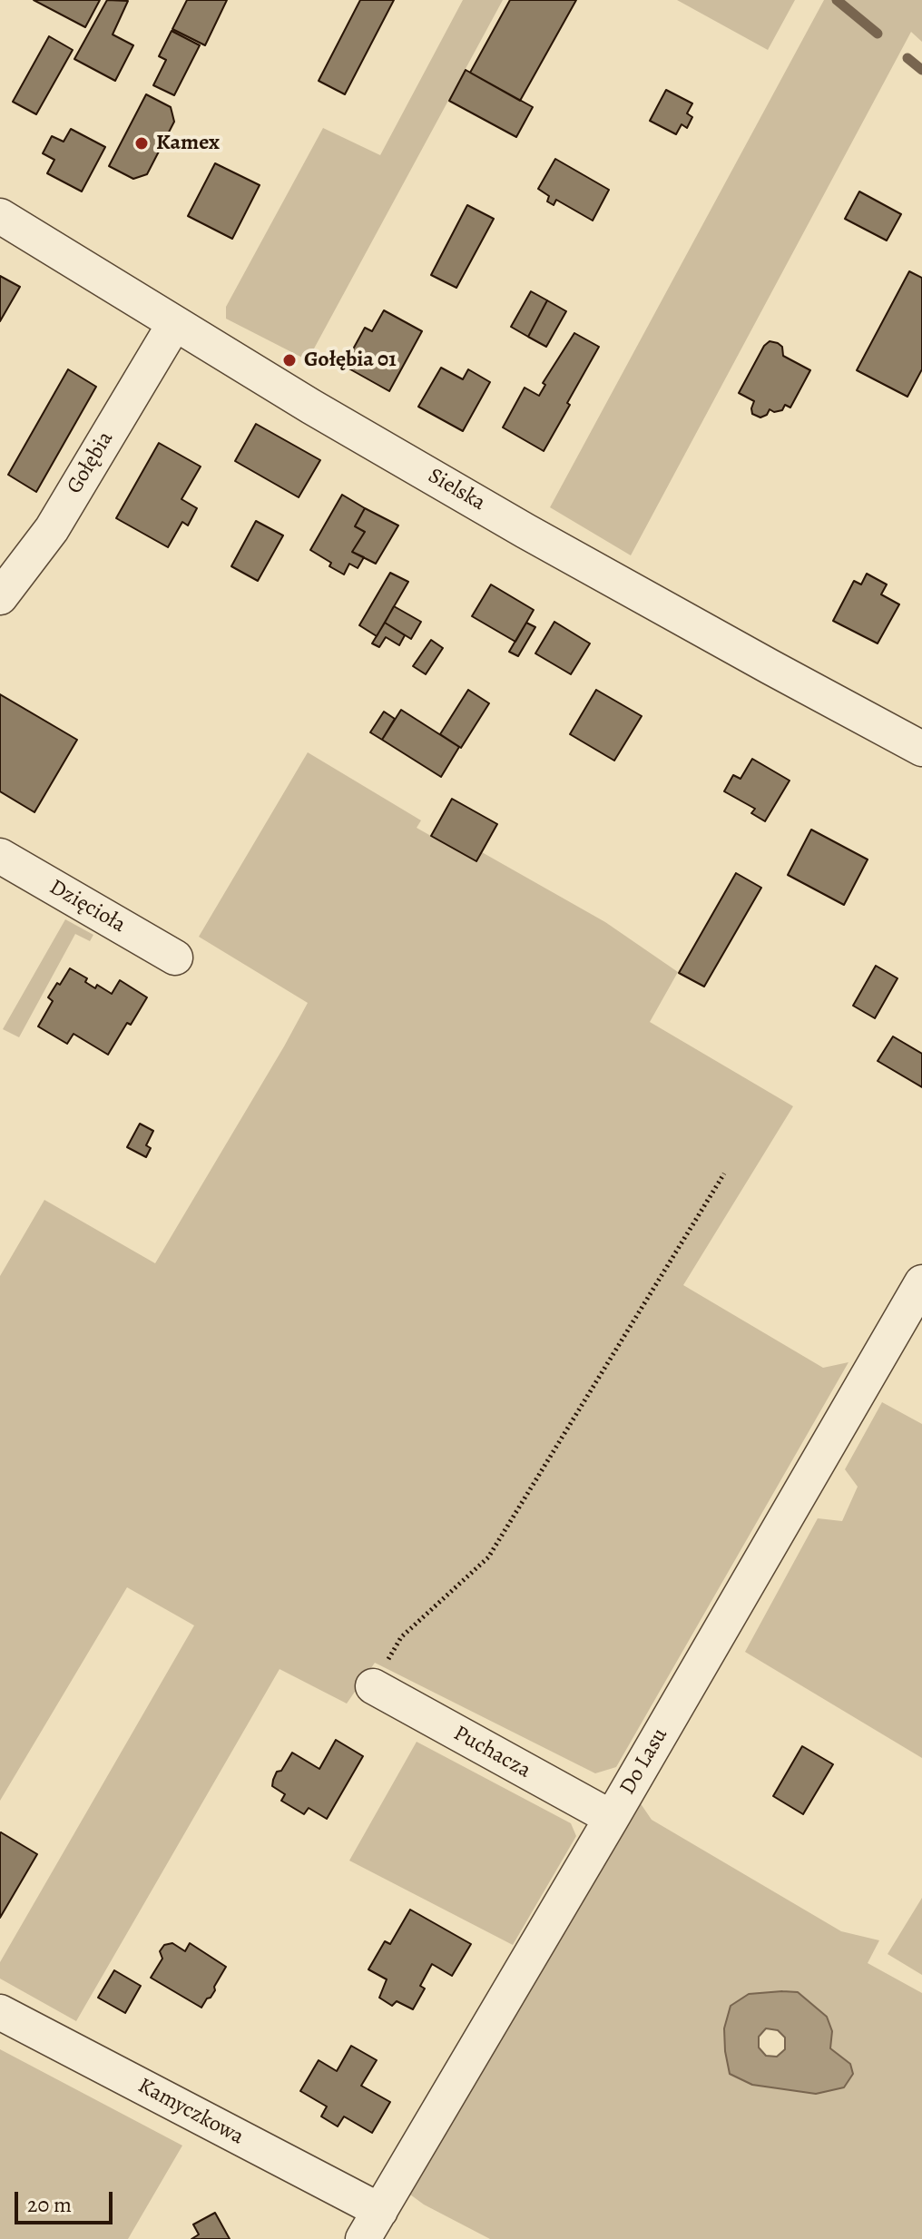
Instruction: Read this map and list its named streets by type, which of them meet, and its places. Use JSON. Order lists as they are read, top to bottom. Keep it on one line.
{"streets":{"street":["Gołębia","Sielska","Dzięcioła","Puchacza","Do Lasu","Kamyczkowa"]},"crossings":[["Gołębia","Sielska"],["Puchacza","Do Lasu"],["Do Lasu","Kamyczkowa"]],"places":["Kamex","Gołębia 01"],"scale_bar":"20 m"}
